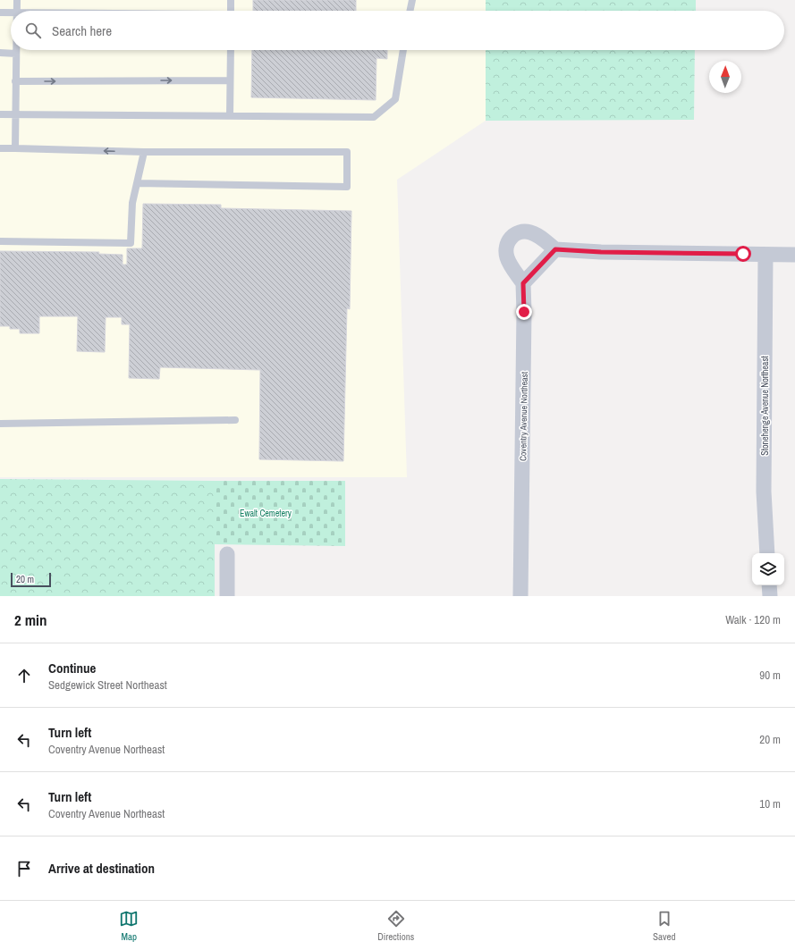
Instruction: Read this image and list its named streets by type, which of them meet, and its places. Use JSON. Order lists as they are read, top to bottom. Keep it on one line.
{"streets":{"street":["Stonehenge Avenue Northeast","Coventry Avenue Northeast"]},"parks":["Ewalt Cemetery"],"scale_bar":"20 m","north":"top","page":{"search":"Search here","scale":"20 m","heading":["2 min","Walk · 120 m"],"list":[["Continue","Sedgewick Street Northeast","90 m"],["Turn left","Coventry Avenue Northeast","20 m"],["Turn left","Coventry Avenue Northeast","10 m"],"Arrive at destination"],"nav":["Map","Directions","Saved"]}}
